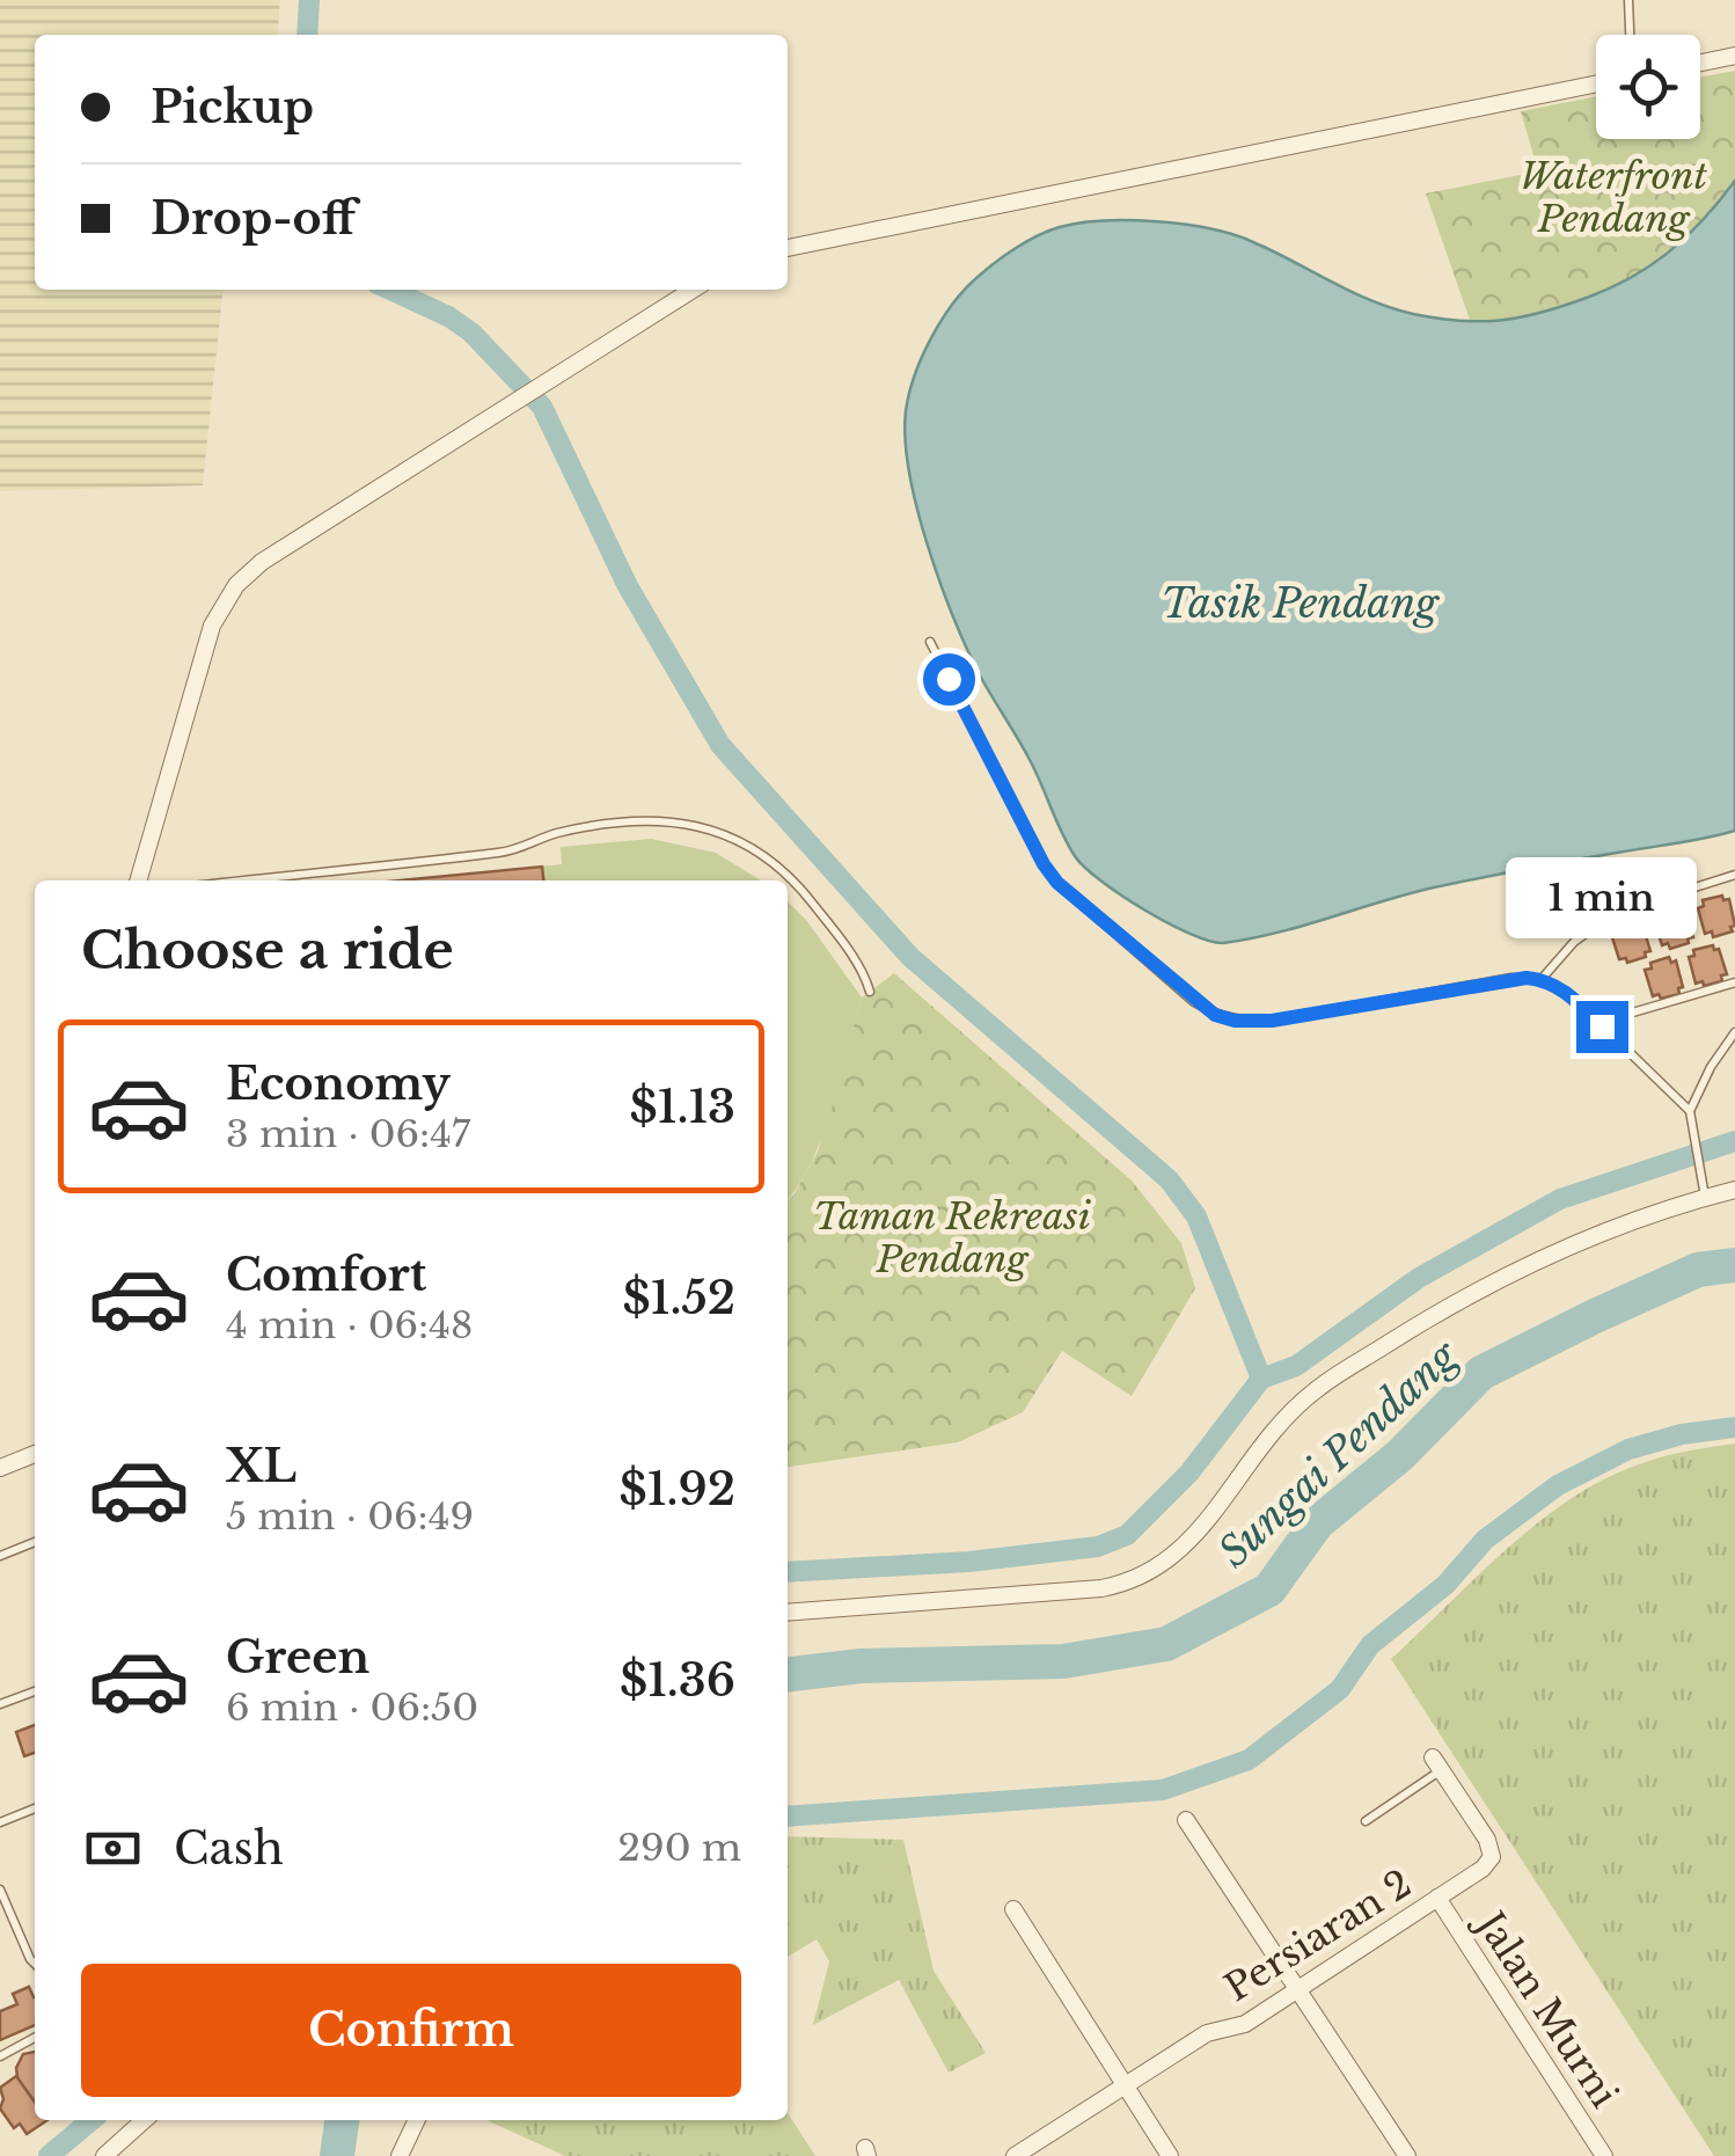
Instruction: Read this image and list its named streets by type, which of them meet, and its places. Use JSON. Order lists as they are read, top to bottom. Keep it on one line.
{"streets":{"street":["Persiaran 2","Jalan Murni"]},"crossings":[["Persiaran 2","Jalan Murni"]],"water":["Tasik Pendang","Sungai Pendang"],"parks":["Waterfront Pendang","Taman Rekreasi Pendang"],"page":{"banner":["Pickup","Drop-off"],"bubble":"1 min","heading":"Choose a ride","list":[{"name":"Economy","note":"3 min · 06:47","value":"$1.13"},{"name":"Comfort","note":"4 min · 06:48","value":"$1.52"},{"name":"XL","note":"5 min · 06:49","value":"$1.92"},{"name":"Green","note":"6 min · 06:50","value":"$1.36"}],"pay":["Cash","290 m"],"buttons":"Confirm"}}
